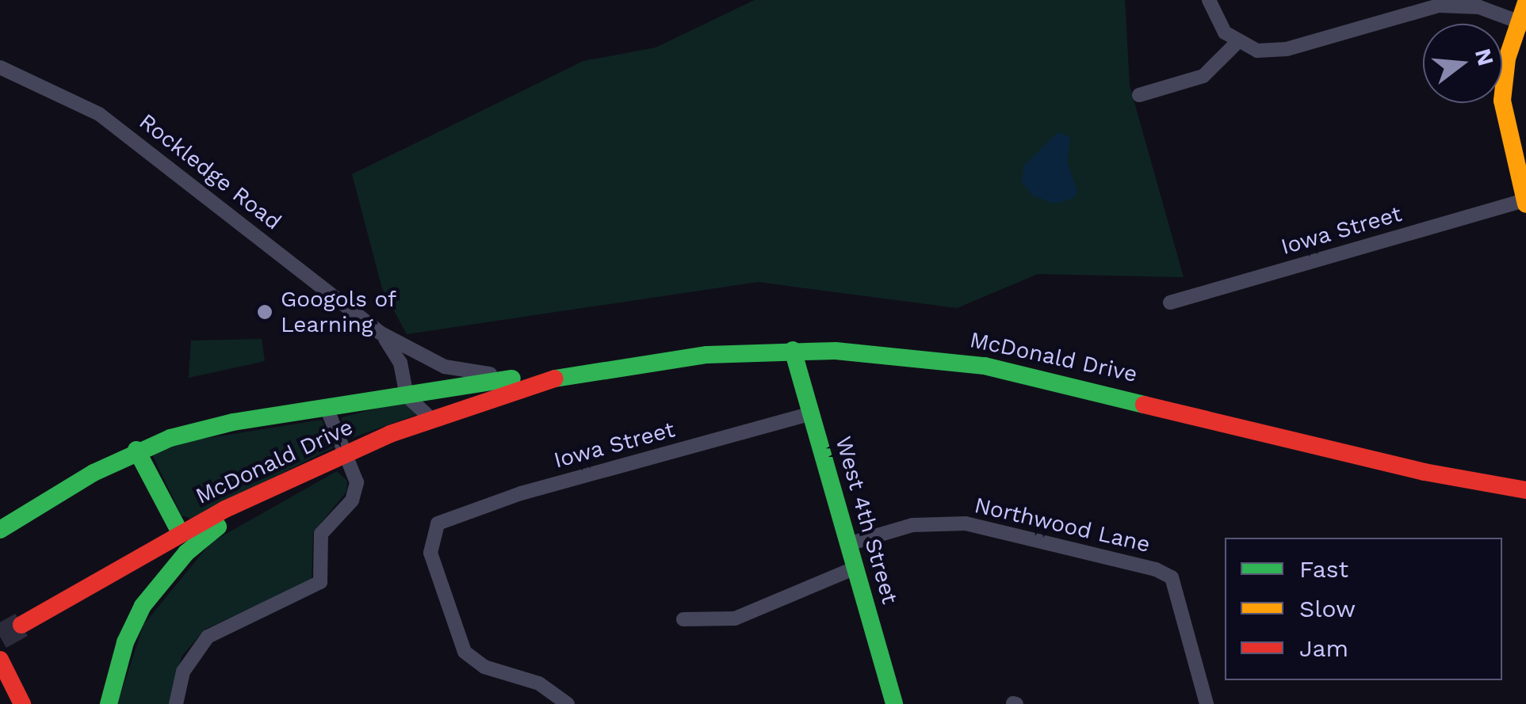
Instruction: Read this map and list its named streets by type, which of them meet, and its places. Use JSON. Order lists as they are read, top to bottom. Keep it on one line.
{"streets":{"main road":["McDonald Drive","West 4th Street"],"street":["Rockledge Road","Iowa Street","Northwood Lane"]},"crossings":[["Iowa Street","West 4th Street"],["McDonald Drive","West 4th Street"],["West 4th Street","Northwood Lane"]],"places":["Googols of Learning"],"legend":["Fast","Slow","Jam"],"north":"right"}
